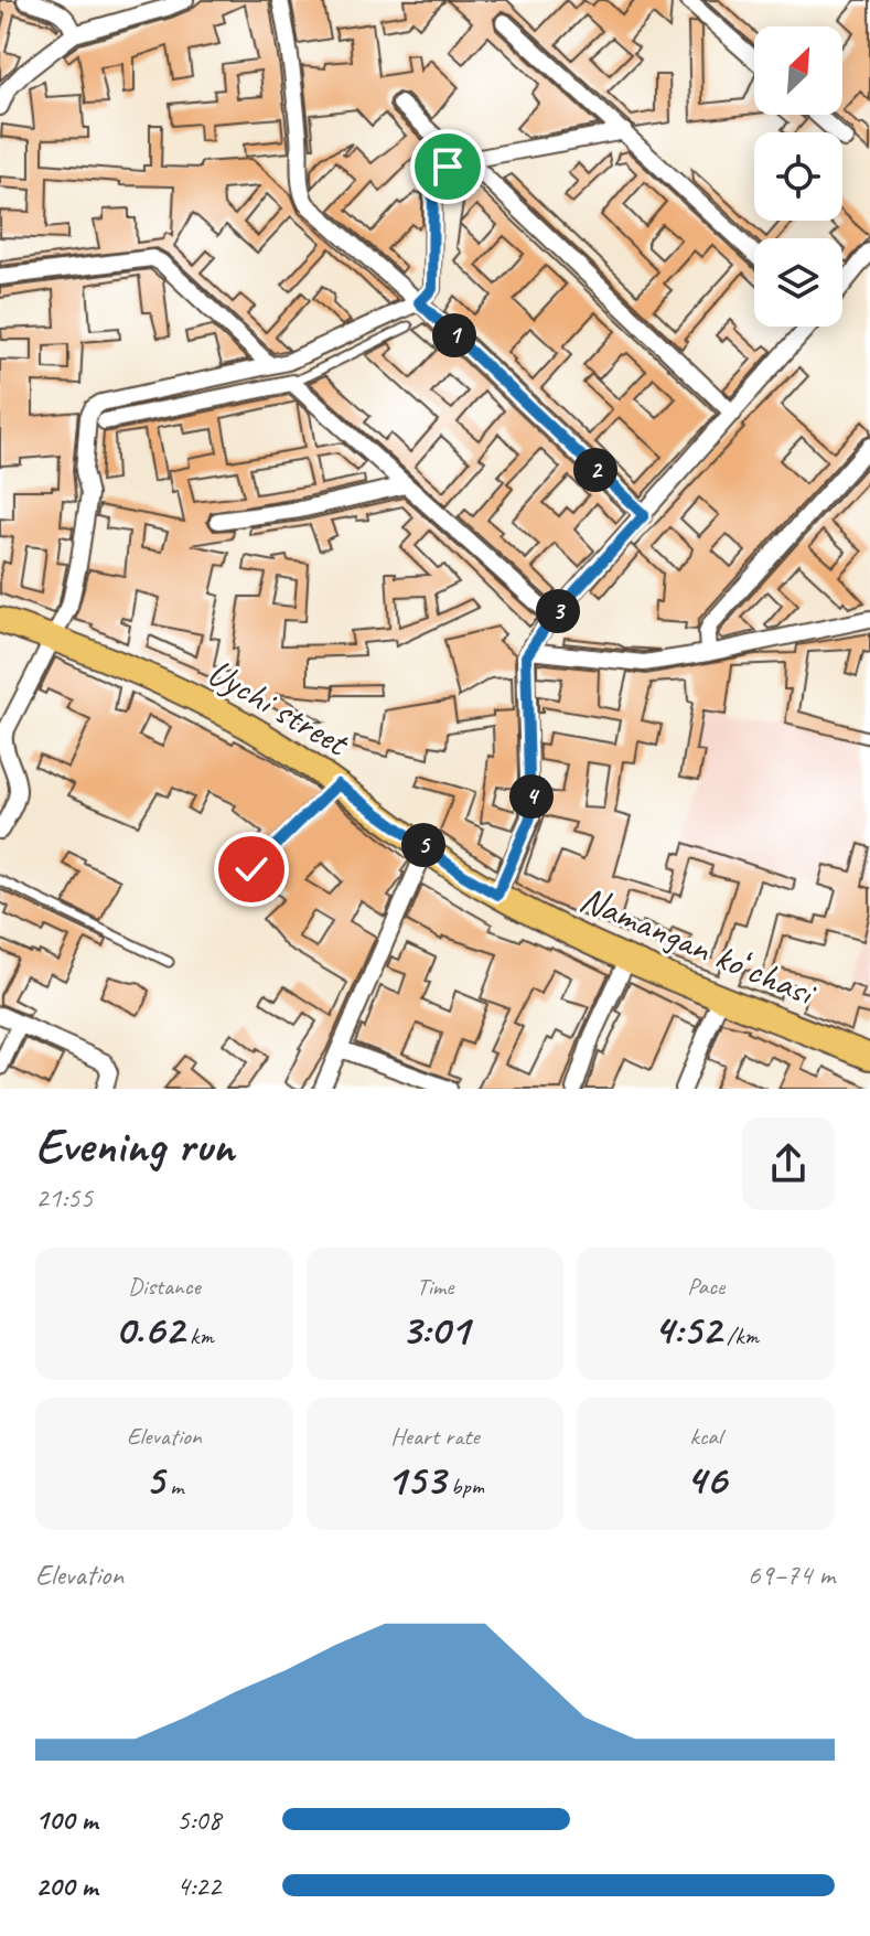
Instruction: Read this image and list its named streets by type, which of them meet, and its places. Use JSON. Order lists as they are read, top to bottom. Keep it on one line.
{"streets":{"main road":["Uychi street","Namangan koʻchasi"]},"crossings":[["Uychi street","Namangan koʻchasi"]],"north":"top right","page":{"pins":["1","2","3","4","5"],"heading":["Evening run","21:55"],"stats":[["Distance","0.62 km"],["Time","3:01"],["Pace","4:52 /km"],["Elevation","5 m"],["Heart rate","153 bpm"],["kcal","46"]],"chart":["Elevation","69–74 m"],"list":[{"name":"100 m","note":"5:08"},{"name":"200 m","note":"4:22"}]}}
